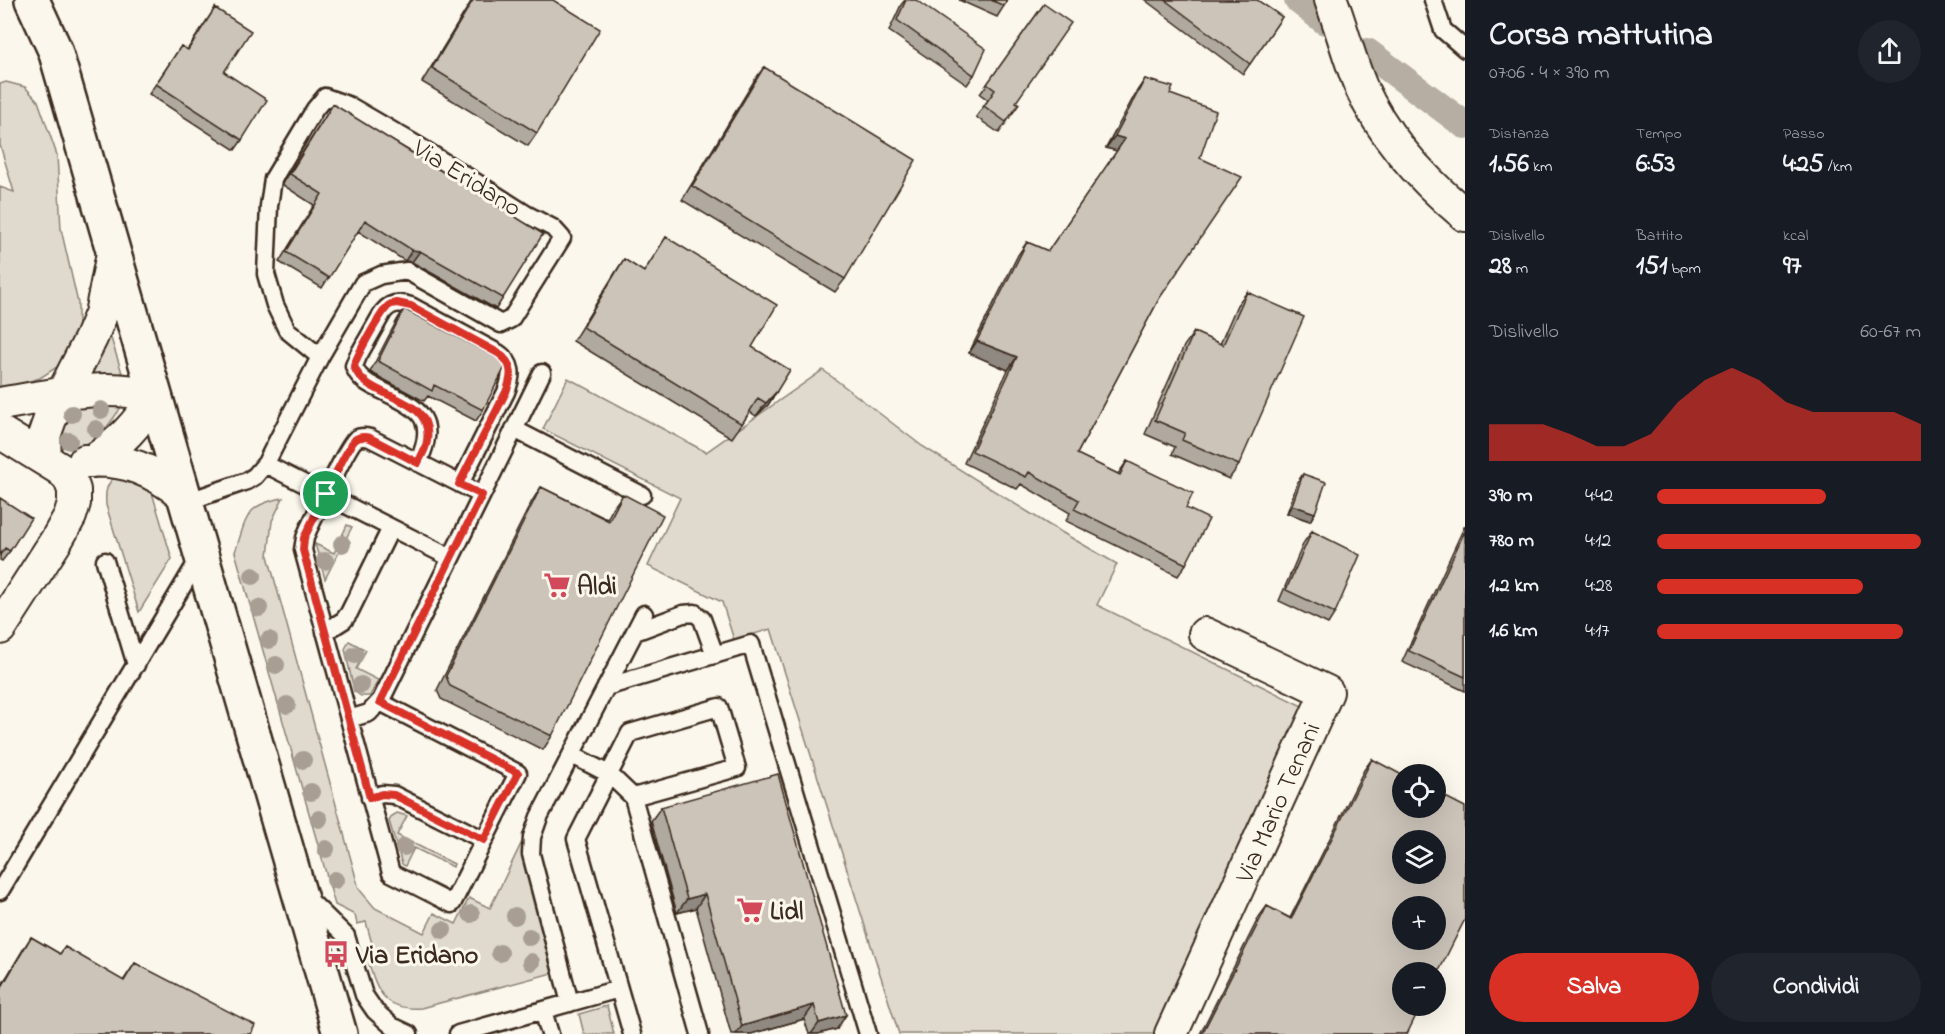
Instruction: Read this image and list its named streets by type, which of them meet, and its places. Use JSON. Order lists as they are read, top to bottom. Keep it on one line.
{"streets":{"street":["Via Mario Tenani"],"lane":["Via Eridano"]},"places":{"supermarket":["Aldi","Lidl"],"bus stop":["Via Eridano"]},"page":{"heading":["Corsa mattutina","07:06 · 4 × 390 m"],"stats":[["Distanza","1.56 km"],["Tempo","6:53"],["Passo","4:25 /km"],["Dislivello","28 m"],["Battito","151 bpm"],["kcal","97"]],"chart":["Dislivello","60–67 m"],"list":[{"name":"390 m","note":"4:42"},{"name":"780 m","note":"4:12"},{"name":"1.2 km","note":"4:28"},{"name":"1.6 km","note":"4:17"}],"map_buttons":["+","−"],"buttons":["Salva","Condividi"]}}
